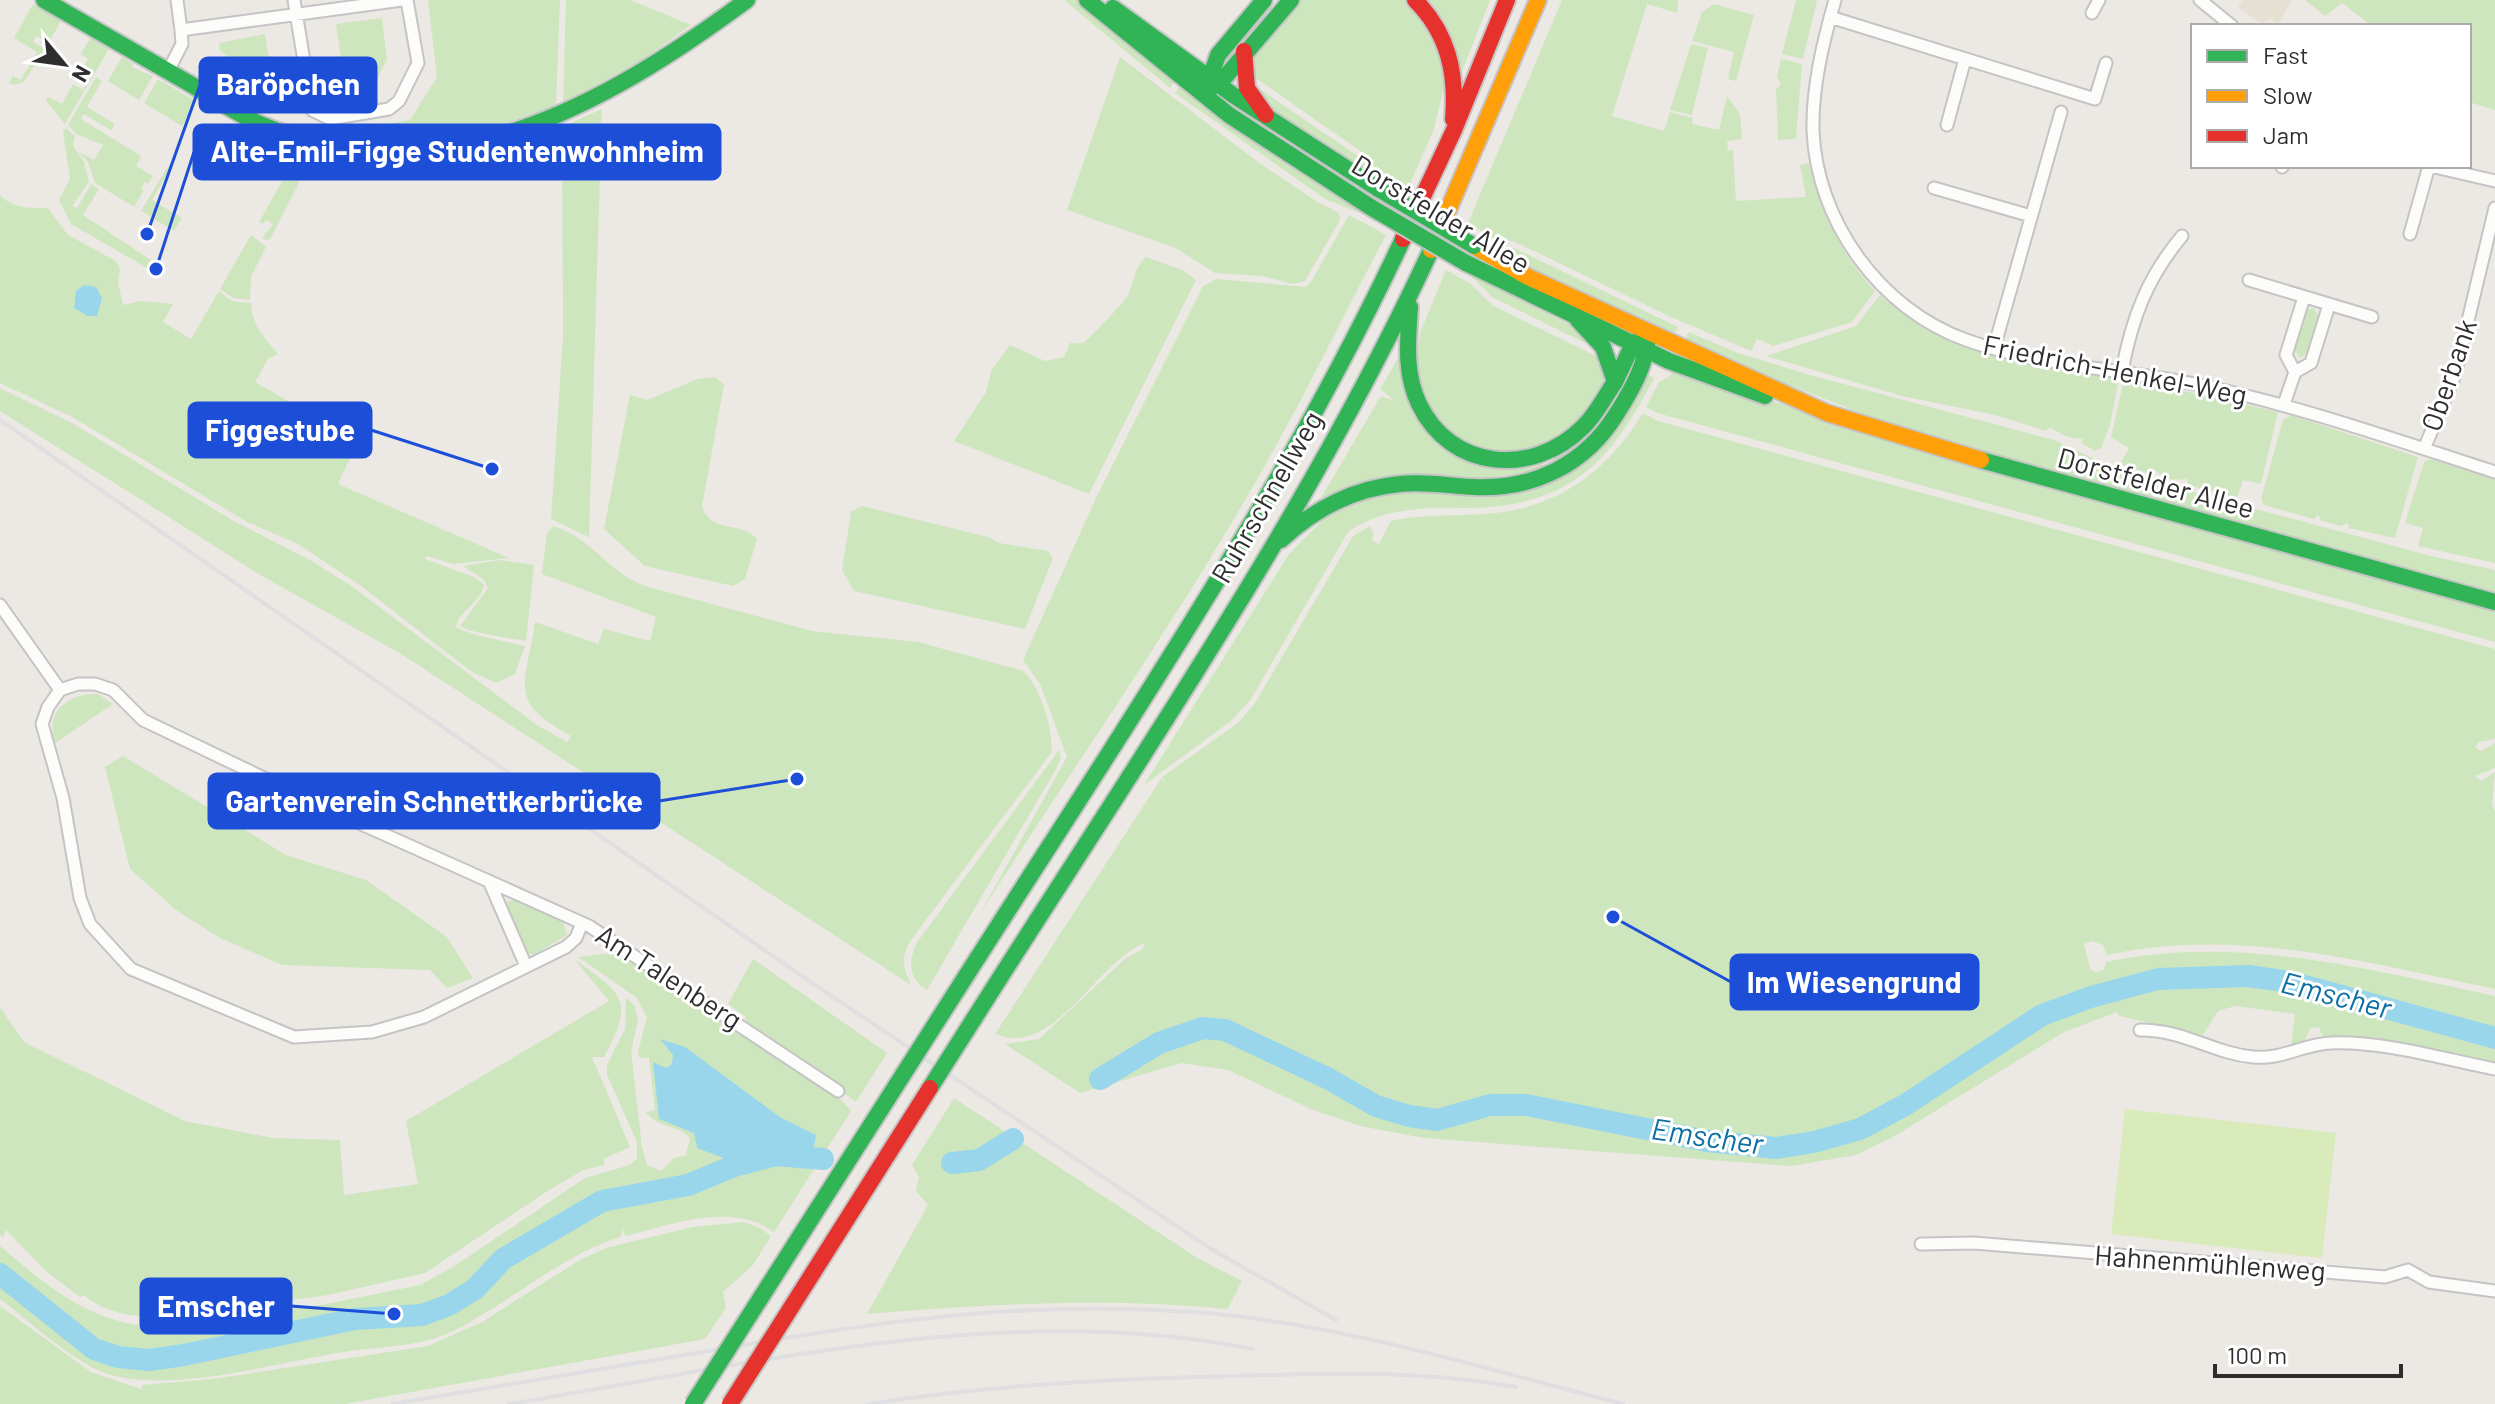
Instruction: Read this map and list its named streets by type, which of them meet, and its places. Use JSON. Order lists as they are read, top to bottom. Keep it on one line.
{"streets":{"main road":["Dorstfelder Allee","Ruhrschnellweg"],"street":["Friedrich-Henkel-Weg","Oberbank","Am Talenberg","Hahnenmühlenweg"]},"crossings":[["Friedrich-Henkel-Weg","Oberbank"]],"water":["Emscher"],"places":["Baröpchen","Alte-Emil-Figge Studentenwohnheim","Figgestube","Gartenverein Schnettkerbrücke","Im Wiesengrund","Emscher"],"legend":["Fast","Slow","Jam"],"scale_bar":"100 m","north":"bottom right"}
